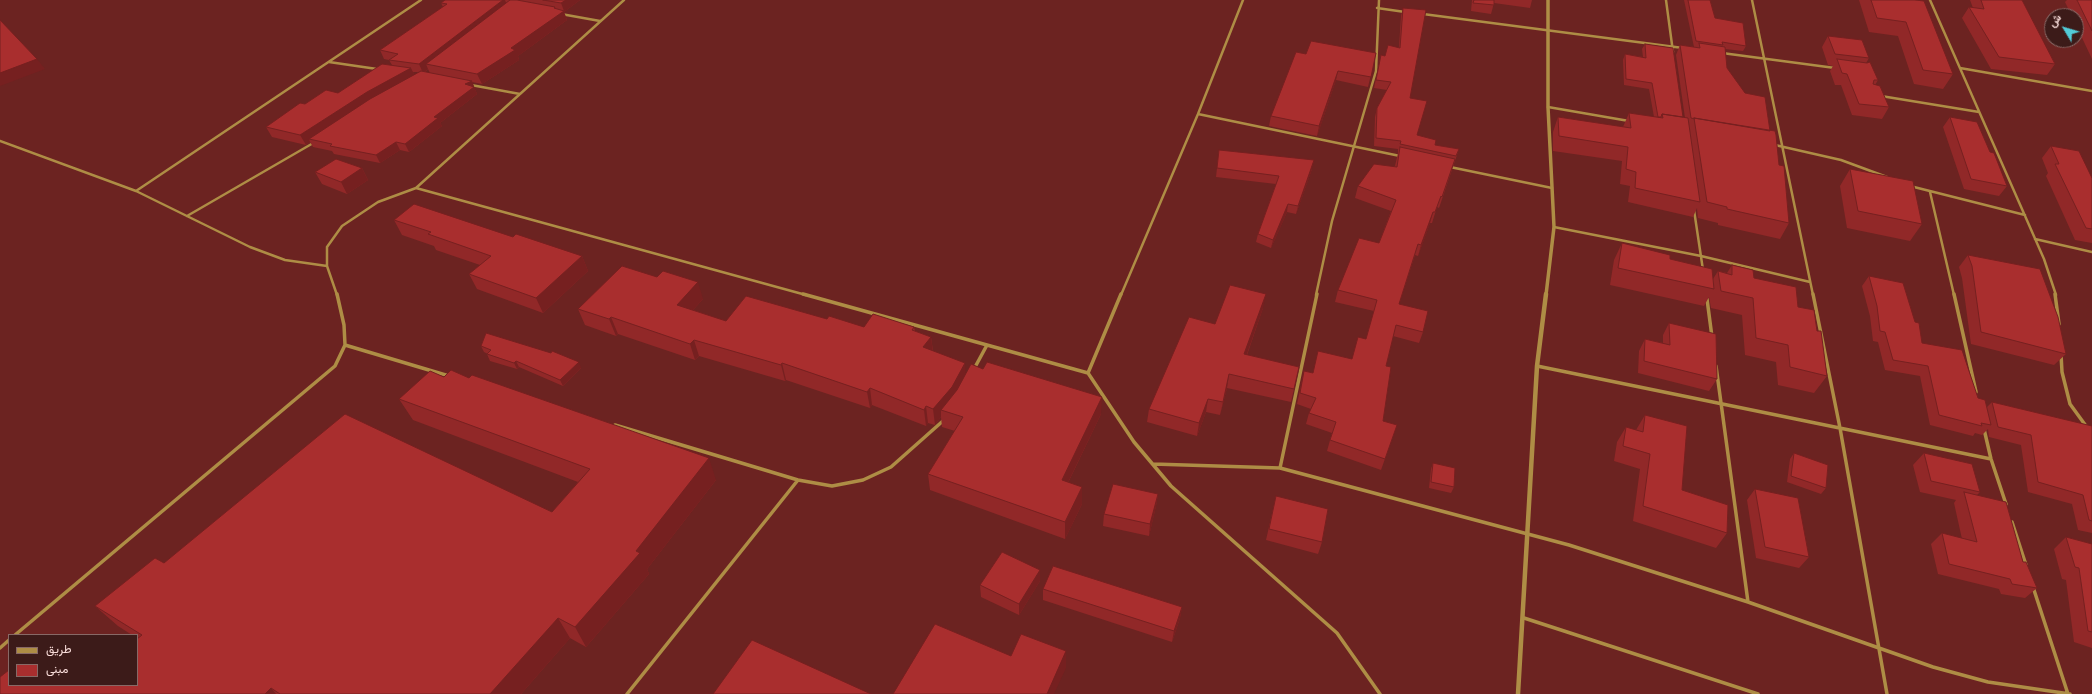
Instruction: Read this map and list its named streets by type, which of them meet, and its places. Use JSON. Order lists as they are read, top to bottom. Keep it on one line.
{"legend":["طريق","مبنى"],"north":"top left"}
